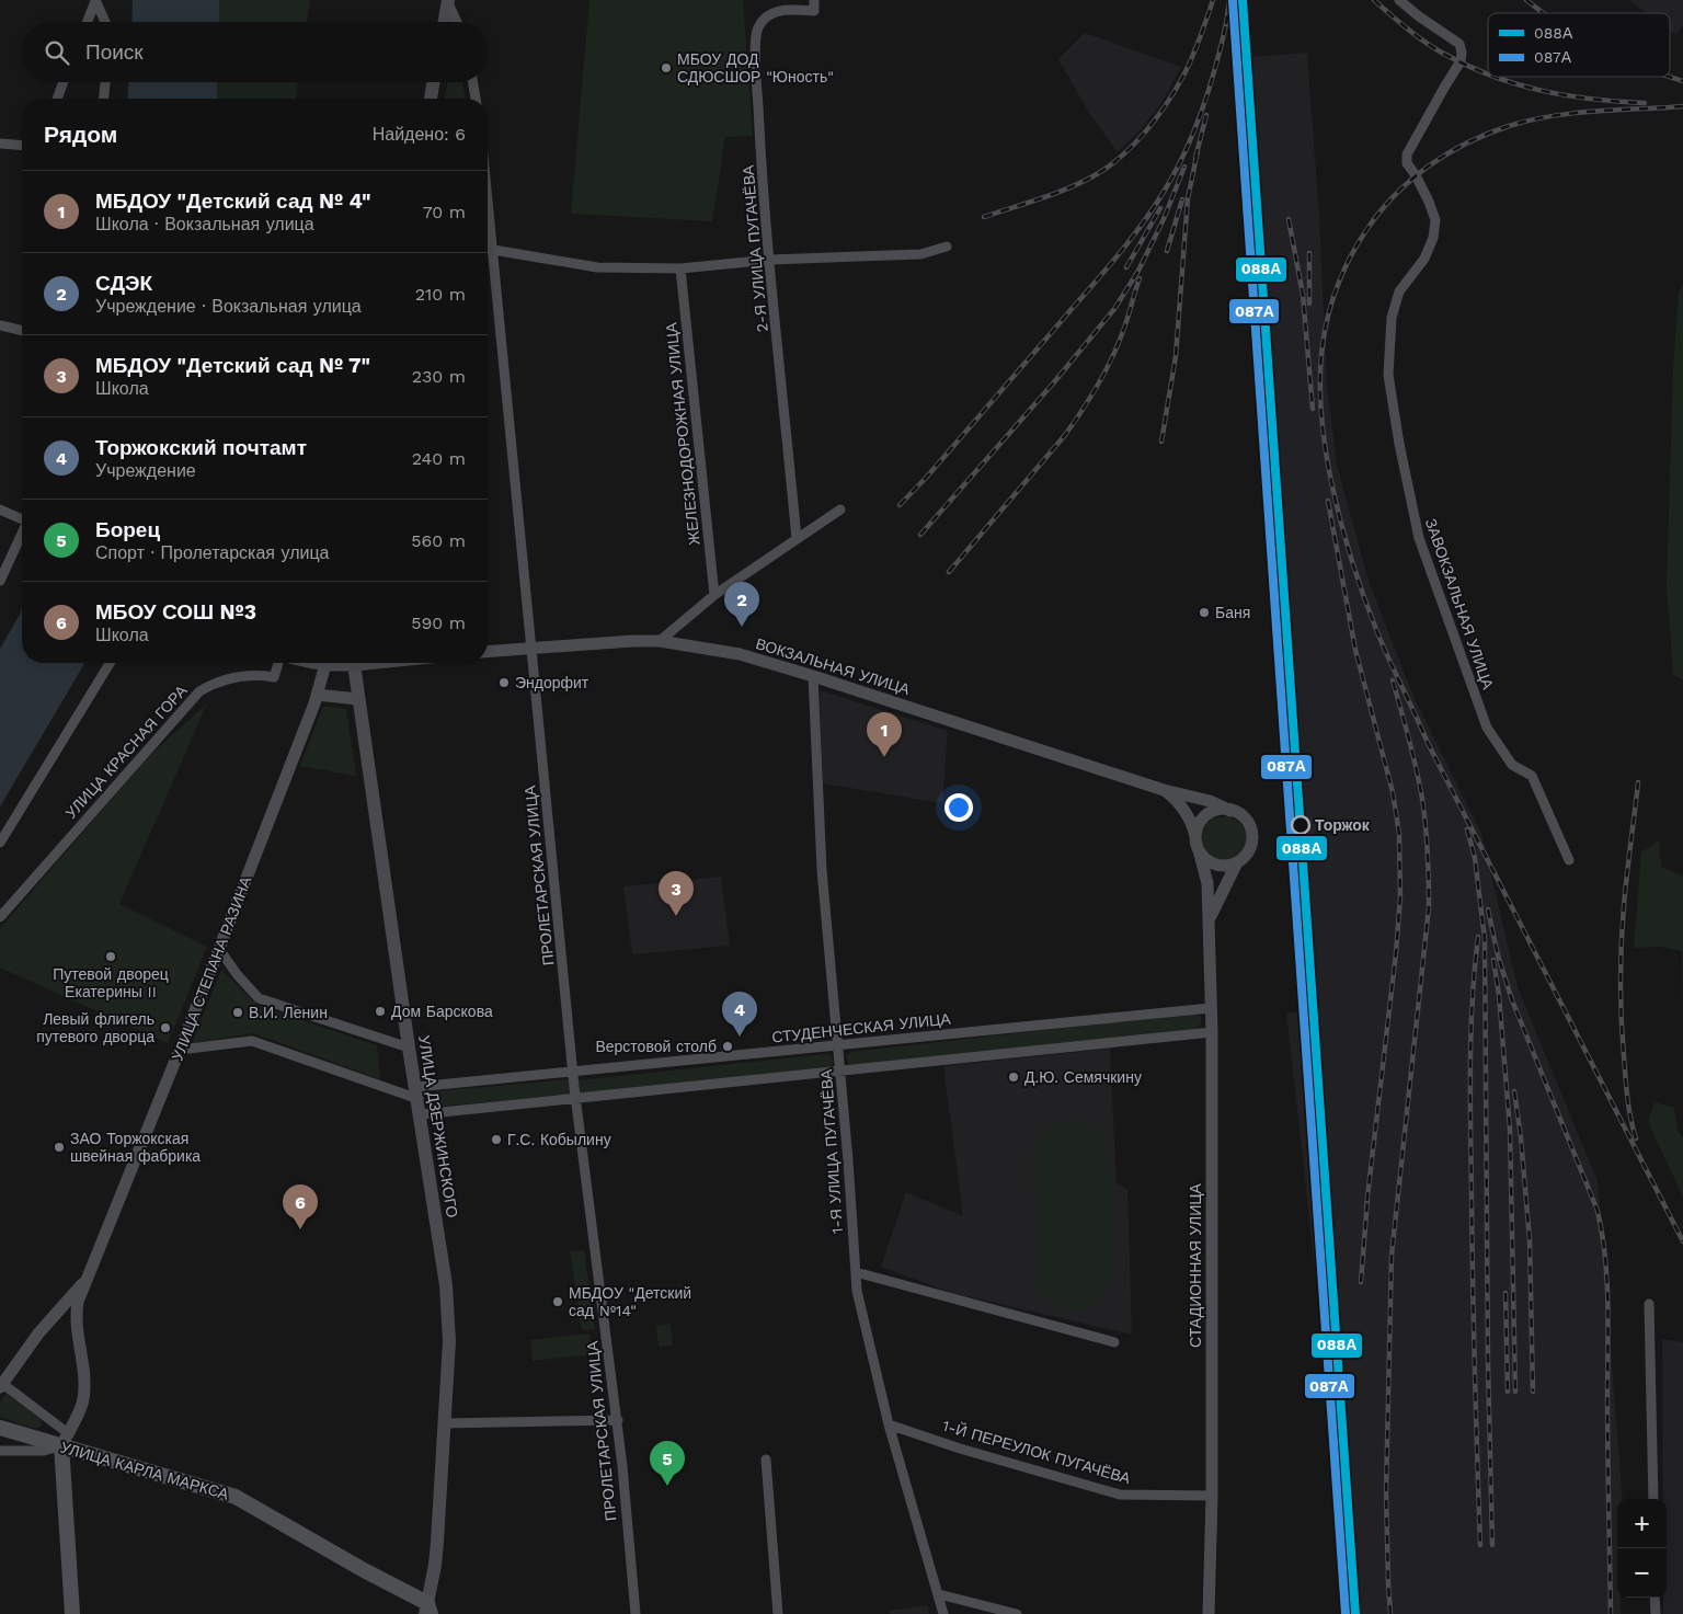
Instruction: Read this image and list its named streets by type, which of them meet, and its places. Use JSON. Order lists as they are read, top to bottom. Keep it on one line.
{"streets":{"main road":["УЛИЦА СТЕПАНА РАЗИНА","УЛИЦА ДЗЕРЖИНСКОГО","УЛИЦА КАРЛА МАРКСА"],"street":["2-Я УЛИЦА ПУГАЧЁВА","ЖЕЛЕЗНОДОРОЖНАЯ УЛИЦА","ЗАВОКЗАЛЬНАЯ УЛИЦА","ВОКЗАЛЬНАЯ УЛИЦА","УЛИЦА КРАСНАЯ ГОРА","ПРОЛЕТАРСКАЯ УЛИЦА","СТУДЕНЧЕСКАЯ УЛИЦА","1-Я УЛИЦА ПУГАЧЁВА","СТАДИОННАЯ УЛИЦА","1-Й ПЕРЕУЛОК ПУГАЧЁВА"]},"crossings":[["ВОКЗАЛЬНАЯ УЛИЦА","ПРОЛЕТАРСКАЯ УЛИЦА"],["ВОКЗАЛЬНАЯ УЛИЦА","1-Я УЛИЦА ПУГАЧЁВА"],["ВОКЗАЛЬНАЯ УЛИЦА","СТАДИОННАЯ УЛИЦА"],["ПРОЛЕТАРСКАЯ УЛИЦА","СТУДЕНЧЕСКАЯ УЛИЦА"],["УЛИЦА СТЕПАНА РАЗИНА","УЛИЦА КАРЛА МАРКСА"],["СТУДЕНЧЕСКАЯ УЛИЦА","УЛИЦА ДЗЕРЖИНСКОГО"],["СТУДЕНЧЕСКАЯ УЛИЦА","1-Я УЛИЦА ПУГАЧЁВА"],["СТУДЕНЧЕСКАЯ УЛИЦА","СТАДИОННАЯ УЛИЦА"],["УЛИЦА ДЗЕРЖИНСКОГО","УЛИЦА КАРЛА МАРКСА"],["1-Я УЛИЦА ПУГАЧЁВА","1-Й ПЕРЕУЛОК ПУГАЧЁВА"],["СТАДИОННАЯ УЛИЦА","1-Й ПЕРЕУЛОК ПУГАЧЁВА"]],"places":["МБОУ ДОД СДЮСШОР \"Юность\"","Баня","Эндорфит","Торжок","Путевой дворец Екатерины II","Дом Барскова","В.И. Ленин","Левый флигель путевого дворца","Верстовой столб","Д.Ю. Семячкину","Г.С. Кобылину","ЗАО Торжокская швейная фабрика","МБДОУ \"Детский сад №14\""],"lines":["transit line 088А","transit line 087А"],"legend":["088А","087А"],"page":{"search":"Поиск","heading":["Рядом","Найдено: 6"],"list":[{"mark":"1","name":"МБДОУ \"Детский сад № 4\"","note":"Школа · Вокзальная улица","value":"70 m"},{"mark":"2","name":"СДЭК","note":"Учреждение · Вокзальная улица","value":"210 m"},{"mark":"3","name":"МБДОУ \"Детский сад № 7\"","note":"Школа","value":"230 m"},{"mark":"4","name":"Торжокский почтамт","note":"Учреждение","value":"240 m"},{"mark":"5","name":"Борец","note":"Спорт · Пролетарская улица","value":"560 m"},{"mark":"6","name":"МБОУ СОШ №3","note":"Школа","value":"590 m"}],"pins":["2","1","3","4","6","5"],"map_buttons":["+","−"]}}
